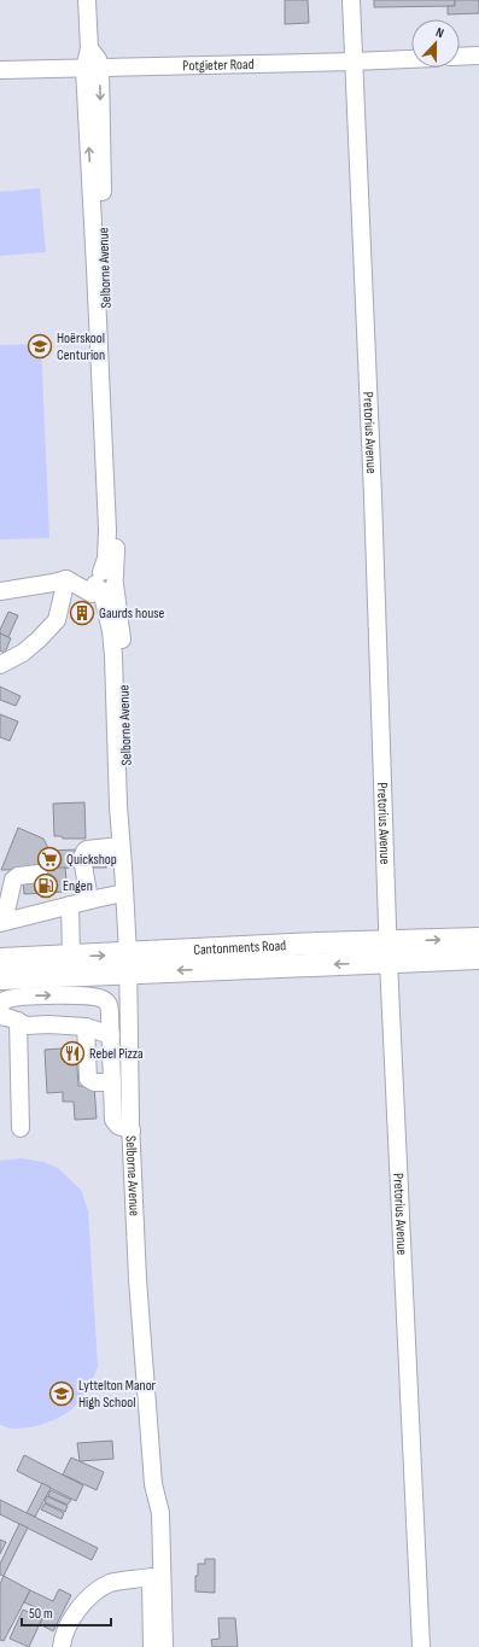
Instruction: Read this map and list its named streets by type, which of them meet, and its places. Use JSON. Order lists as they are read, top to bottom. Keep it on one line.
{"streets":{"main road":["Cantonments Road"],"street":["Potgieter Road","Selborne Avenue","Pretorius Avenue"]},"crossings":[["Potgieter Road","Selborne Avenue"],["Potgieter Road","Pretorius Avenue"],["Selborne Avenue","Cantonments Road"],["Pretorius Avenue","Cantonments Road"]],"places":{"school or university":["Hoërskool Centurion","Lyttelton Manor High School"],"building":["Gaurds house"],"supermarket":["Quickshop"],"fuel station":["Engen"],"restaurant":["Rebel Pizza"]},"scale_bar":"50 m","north":"top"}
